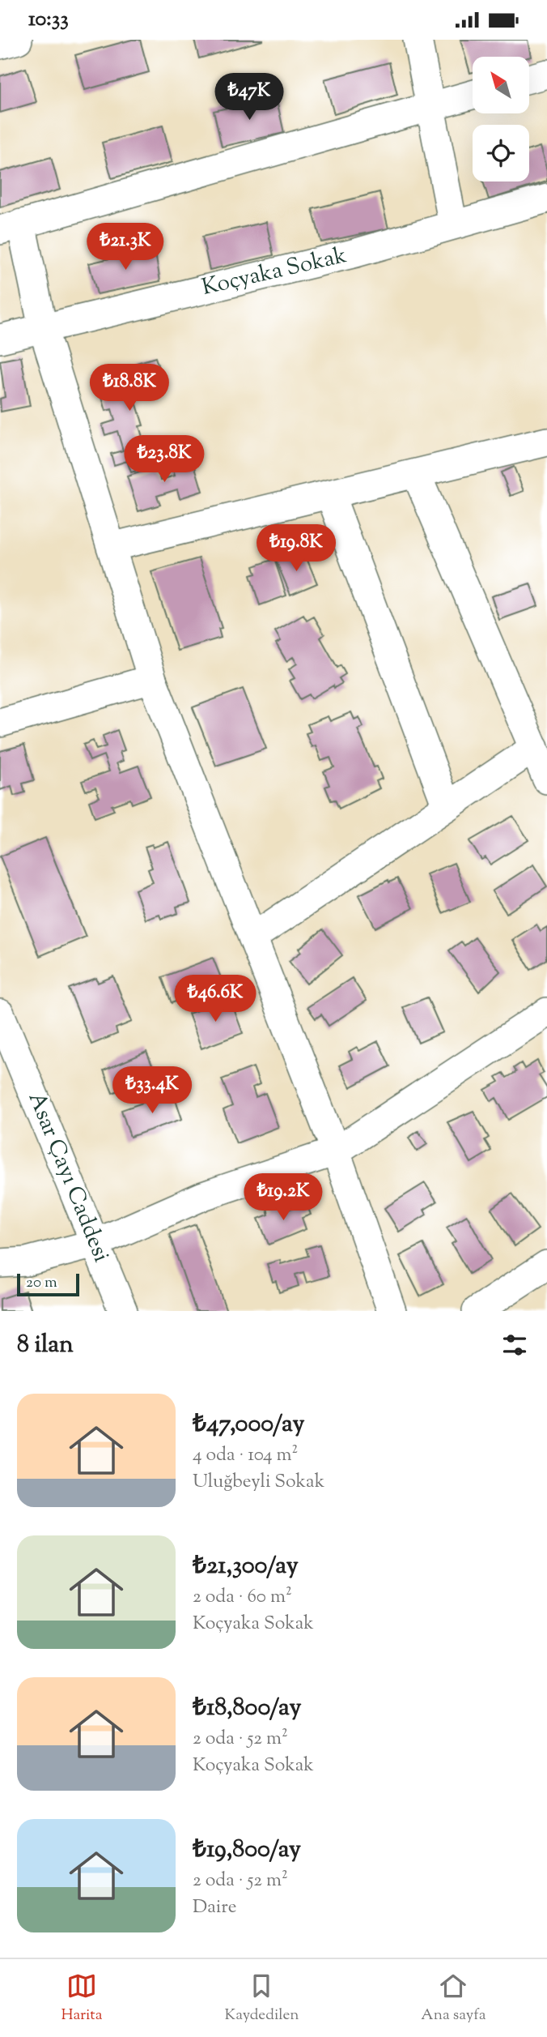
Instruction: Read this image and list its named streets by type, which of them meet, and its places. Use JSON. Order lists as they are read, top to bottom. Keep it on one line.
{"streets":{"street":["Koçyaka Sokak","Asar Çayı Caddesi"]},"scale_bar":"20 m","north":"top left","page":{"status":"10:33","price":["₺47K","₺21.3K","₺18.8K","₺23.8K","₺19.8K","₺46.6K","₺33.4K","₺19.2K"],"scale":"20 m","heading":"8 ilan","list":[{"name":"₺47,000/ay","note":"4 oda · 104 m² · Uluğbeyli Sokak"},{"name":"₺21,300/ay","note":"2 oda · 60 m² · Koçyaka Sokak"},{"name":"₺18,800/ay","note":"2 oda · 52 m² · Koçyaka Sokak"},{"name":"₺19,800/ay","note":"2 oda · 52 m² · Daire"}],"tabs":["Harita","Kaydedilen","Ana sayfa"]}}
